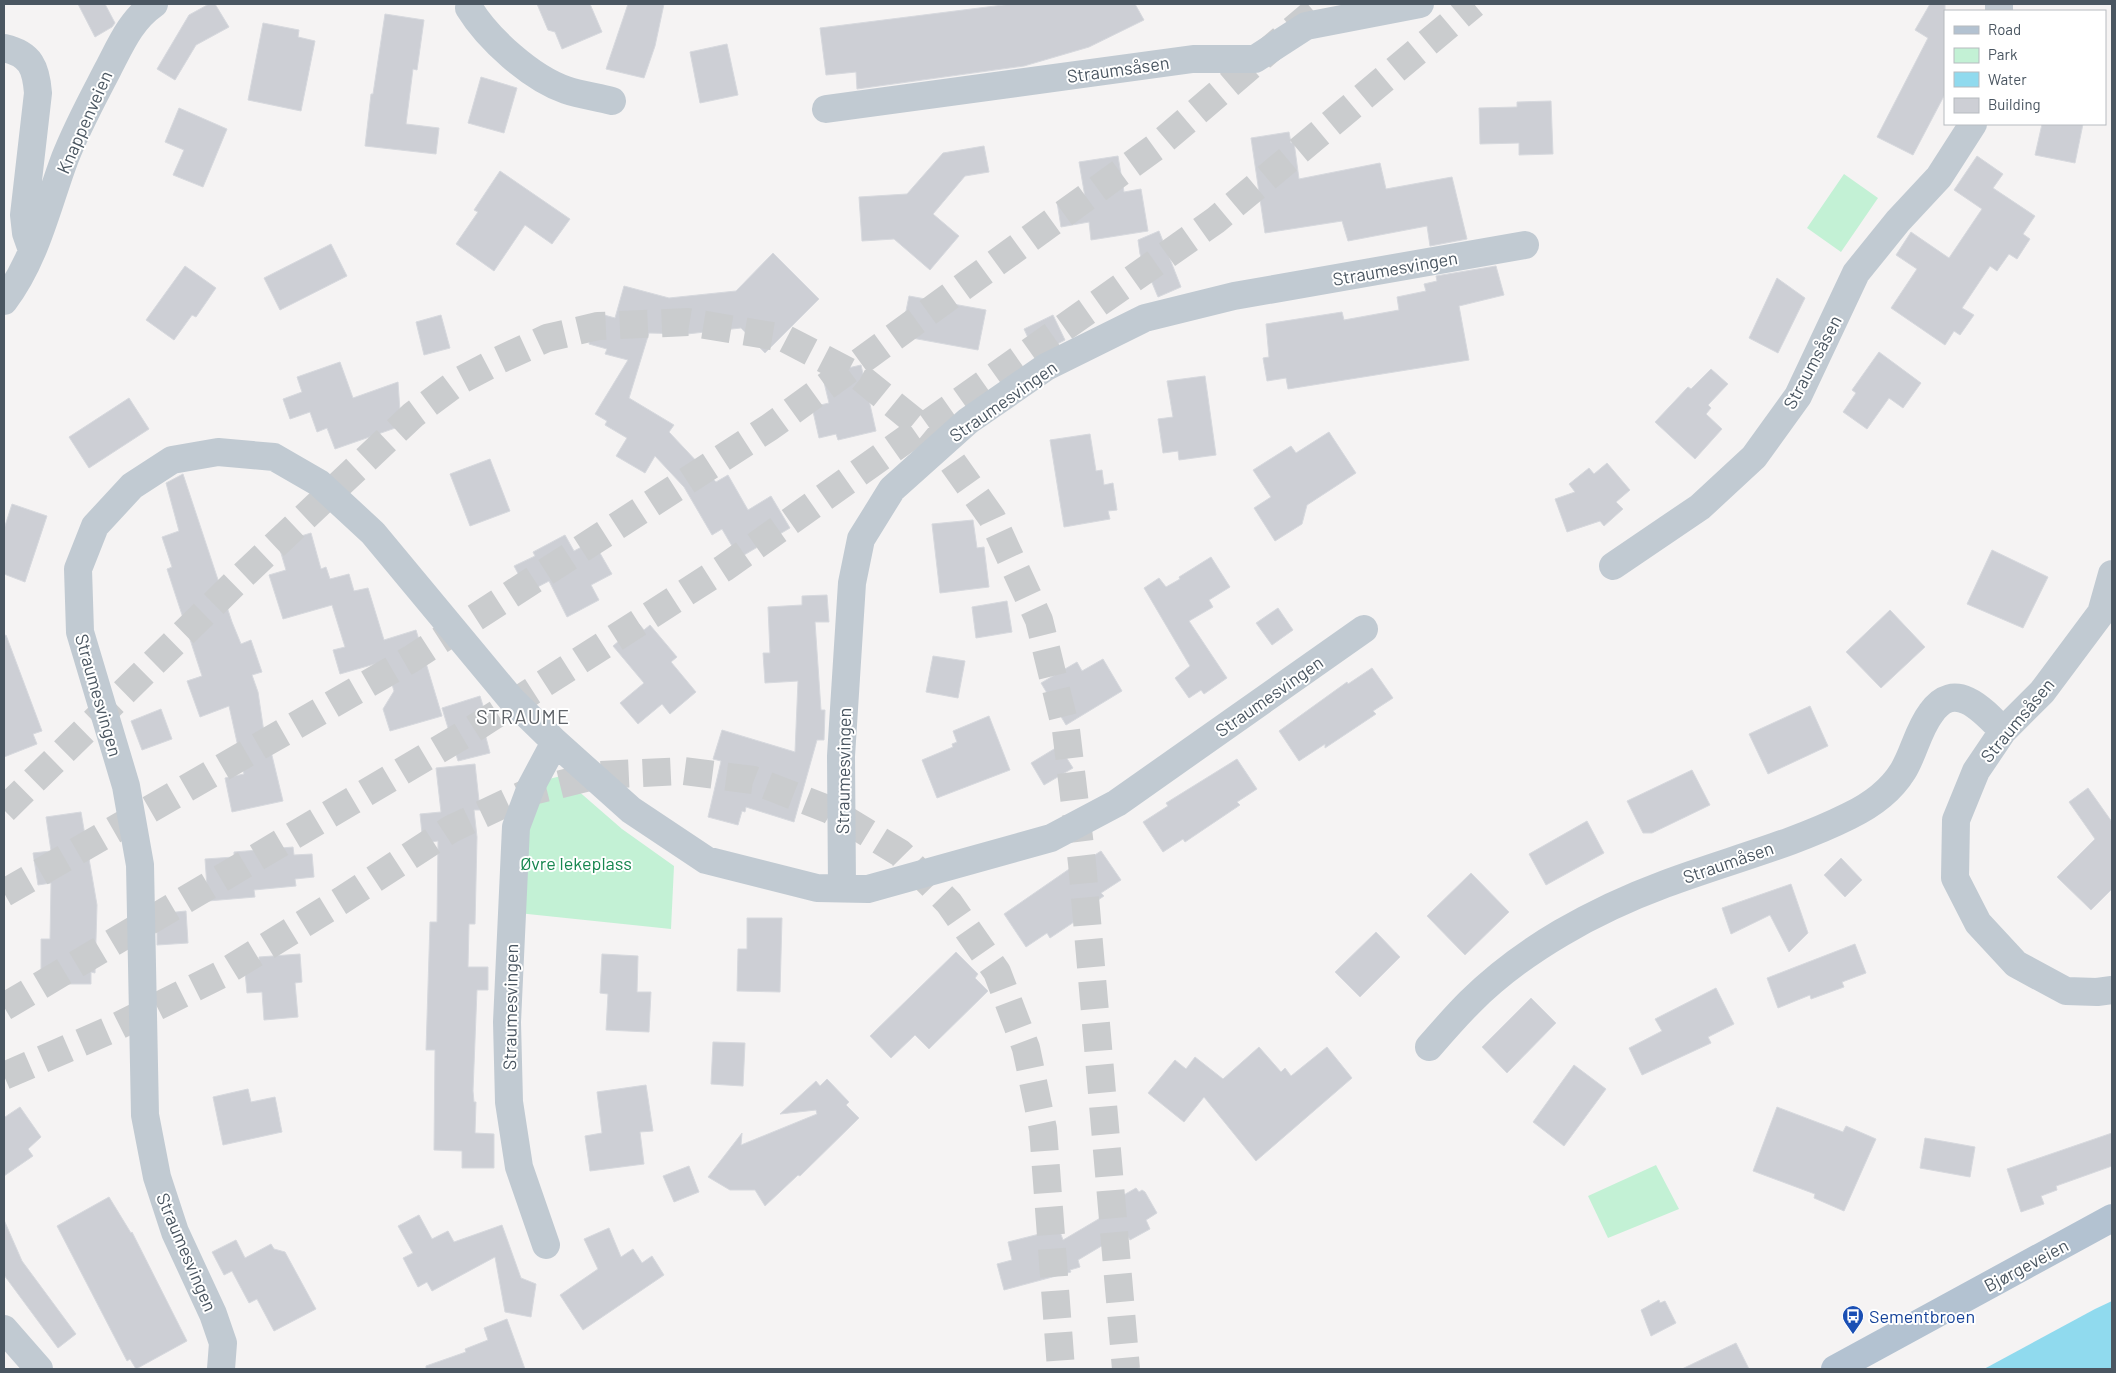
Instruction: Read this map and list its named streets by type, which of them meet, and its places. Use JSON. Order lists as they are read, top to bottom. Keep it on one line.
{"streets":{"main road":["Bjørgeveien"],"street":["Straumsåsen","Knappenveien","Straumesvingen","Straumåsen"]},"crossings":[["Straumsåsen","Straumåsen"]],"districts":["STRAUME"],"parks":["Øvre lekeplass"],"places":{"bus stop":["Sementbroen"]},"legend":["Road","Park","Water","Building"]}
